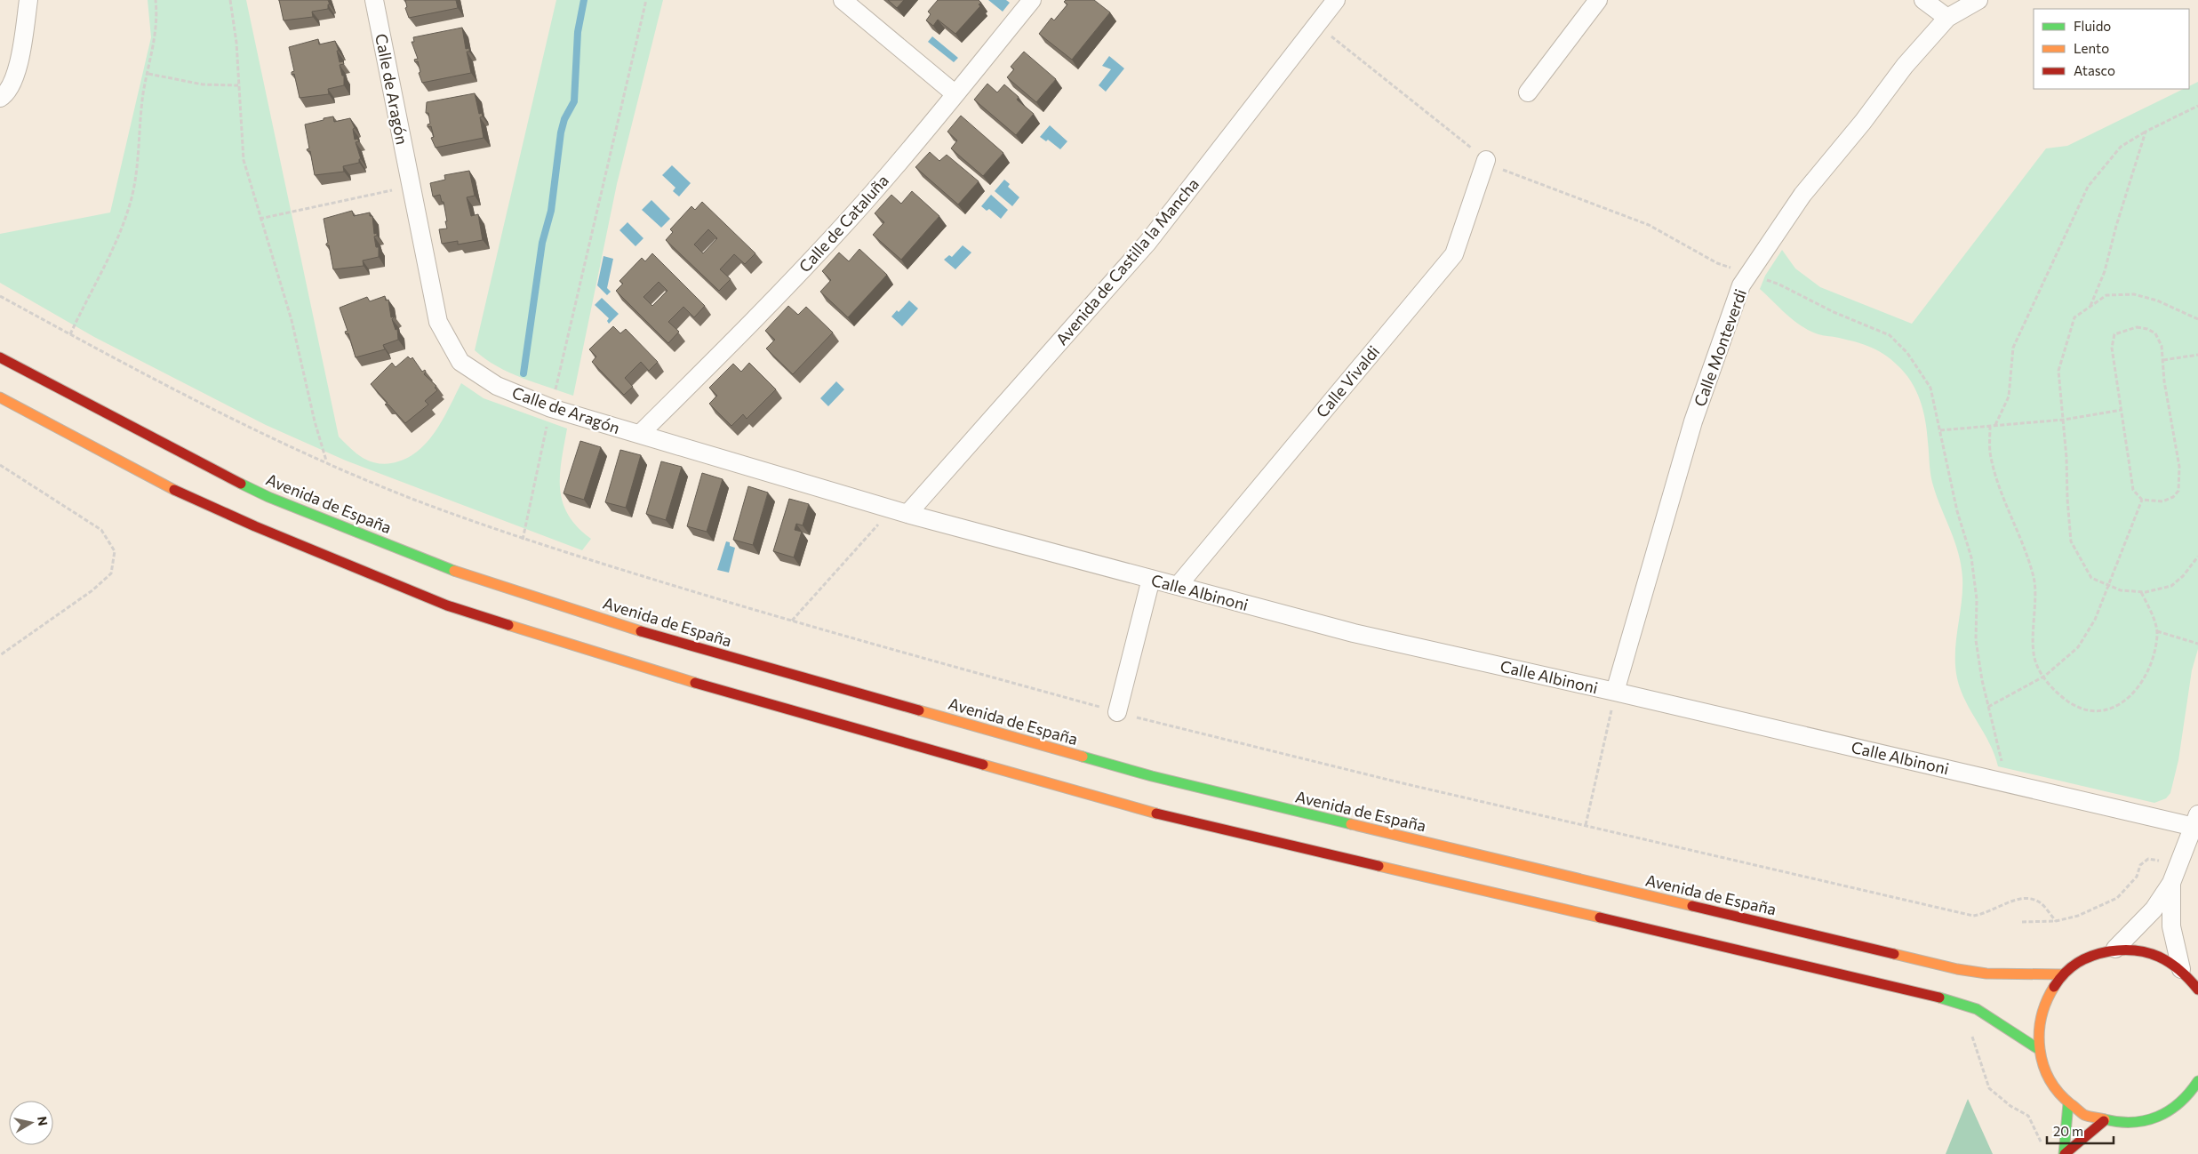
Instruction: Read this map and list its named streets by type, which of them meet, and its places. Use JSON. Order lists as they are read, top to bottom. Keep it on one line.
{"streets":{"main road":["Avenida de España"],"street":["Calle de Aragón","Calle de Cataluña","Avenida de Castilla la Mancha","Calle Monteverdi","Calle Vivaldi","Calle Albinoni"]},"crossings":[["Calle de Aragón","Calle de Cataluña"],["Calle de Aragón","Avenida de Castilla la Mancha"],["Calle de Aragón","Calle Albinoni"],["Avenida de Castilla la Mancha","Calle Albinoni"],["Calle Monteverdi","Calle Albinoni"],["Calle Vivaldi","Calle Albinoni"]],"legend":["Fluido","Lento","Atasco"],"scale_bar":"20 m","north":"right"}
